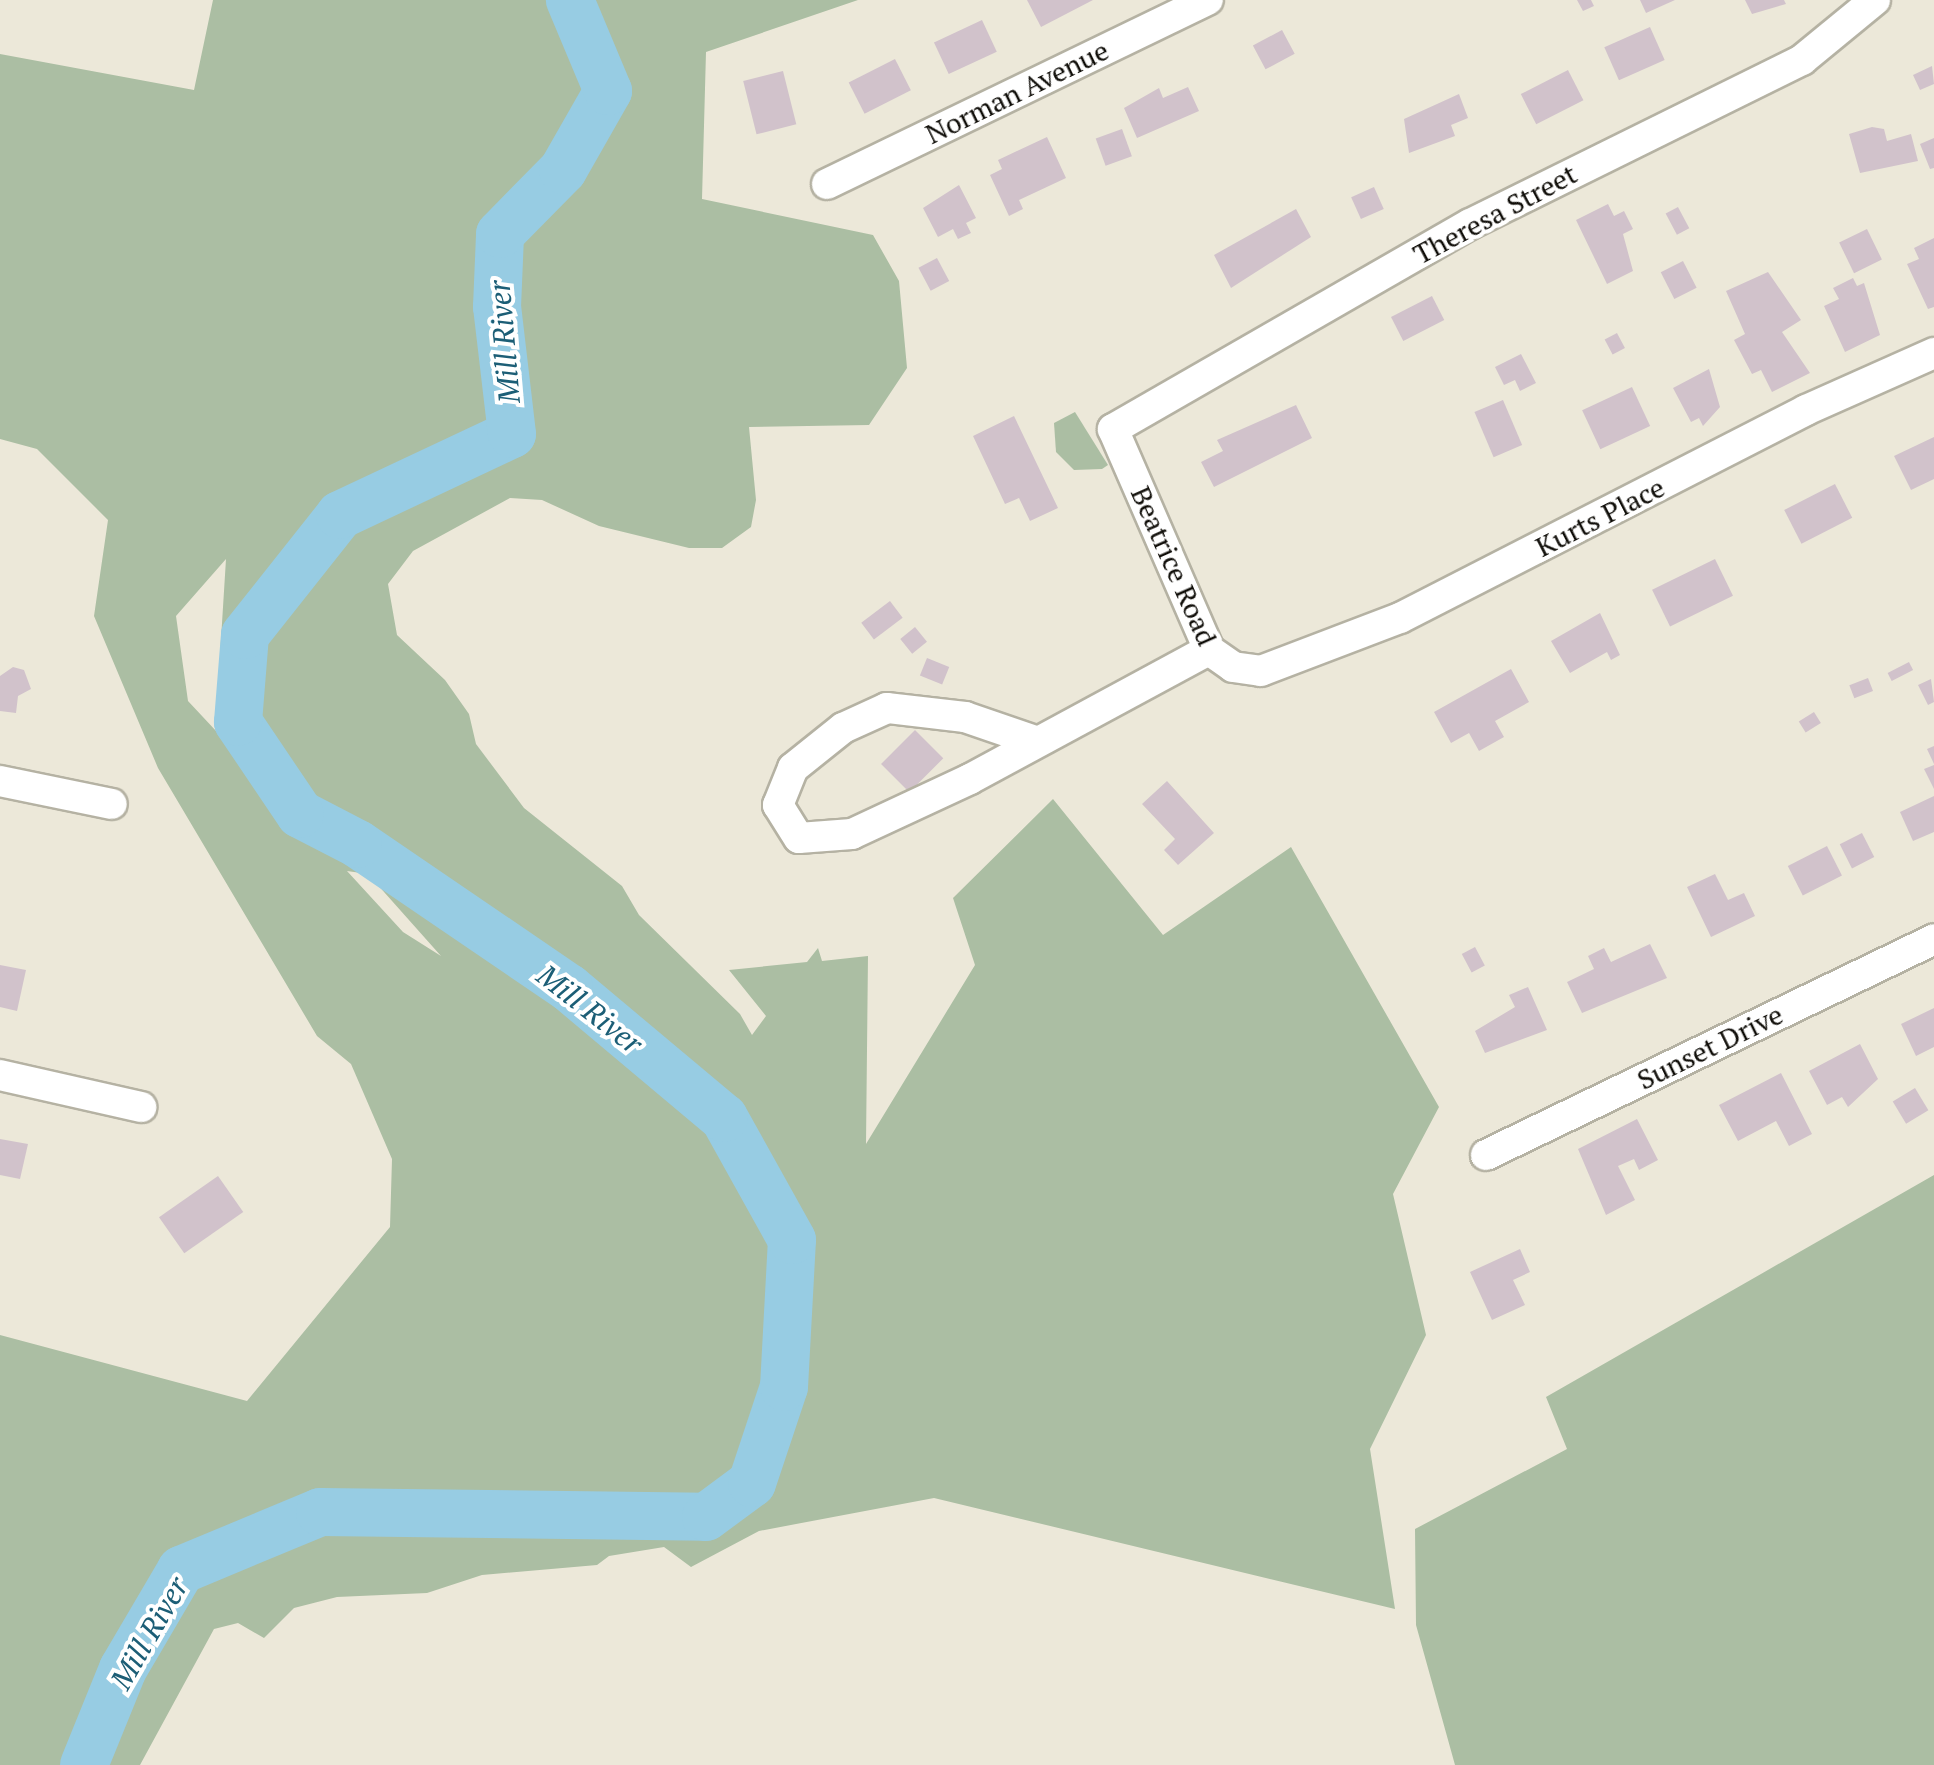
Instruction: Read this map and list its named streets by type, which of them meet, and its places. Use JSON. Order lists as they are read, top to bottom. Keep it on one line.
{"streets":{"street":["Norman Avenue","Theresa Street","Kurts Place","Beatrice Road","Sunset Drive"]},"crossings":[["Theresa Street","Beatrice Road"],["Kurts Place","Beatrice Road"]],"water":["Mill River"]}
